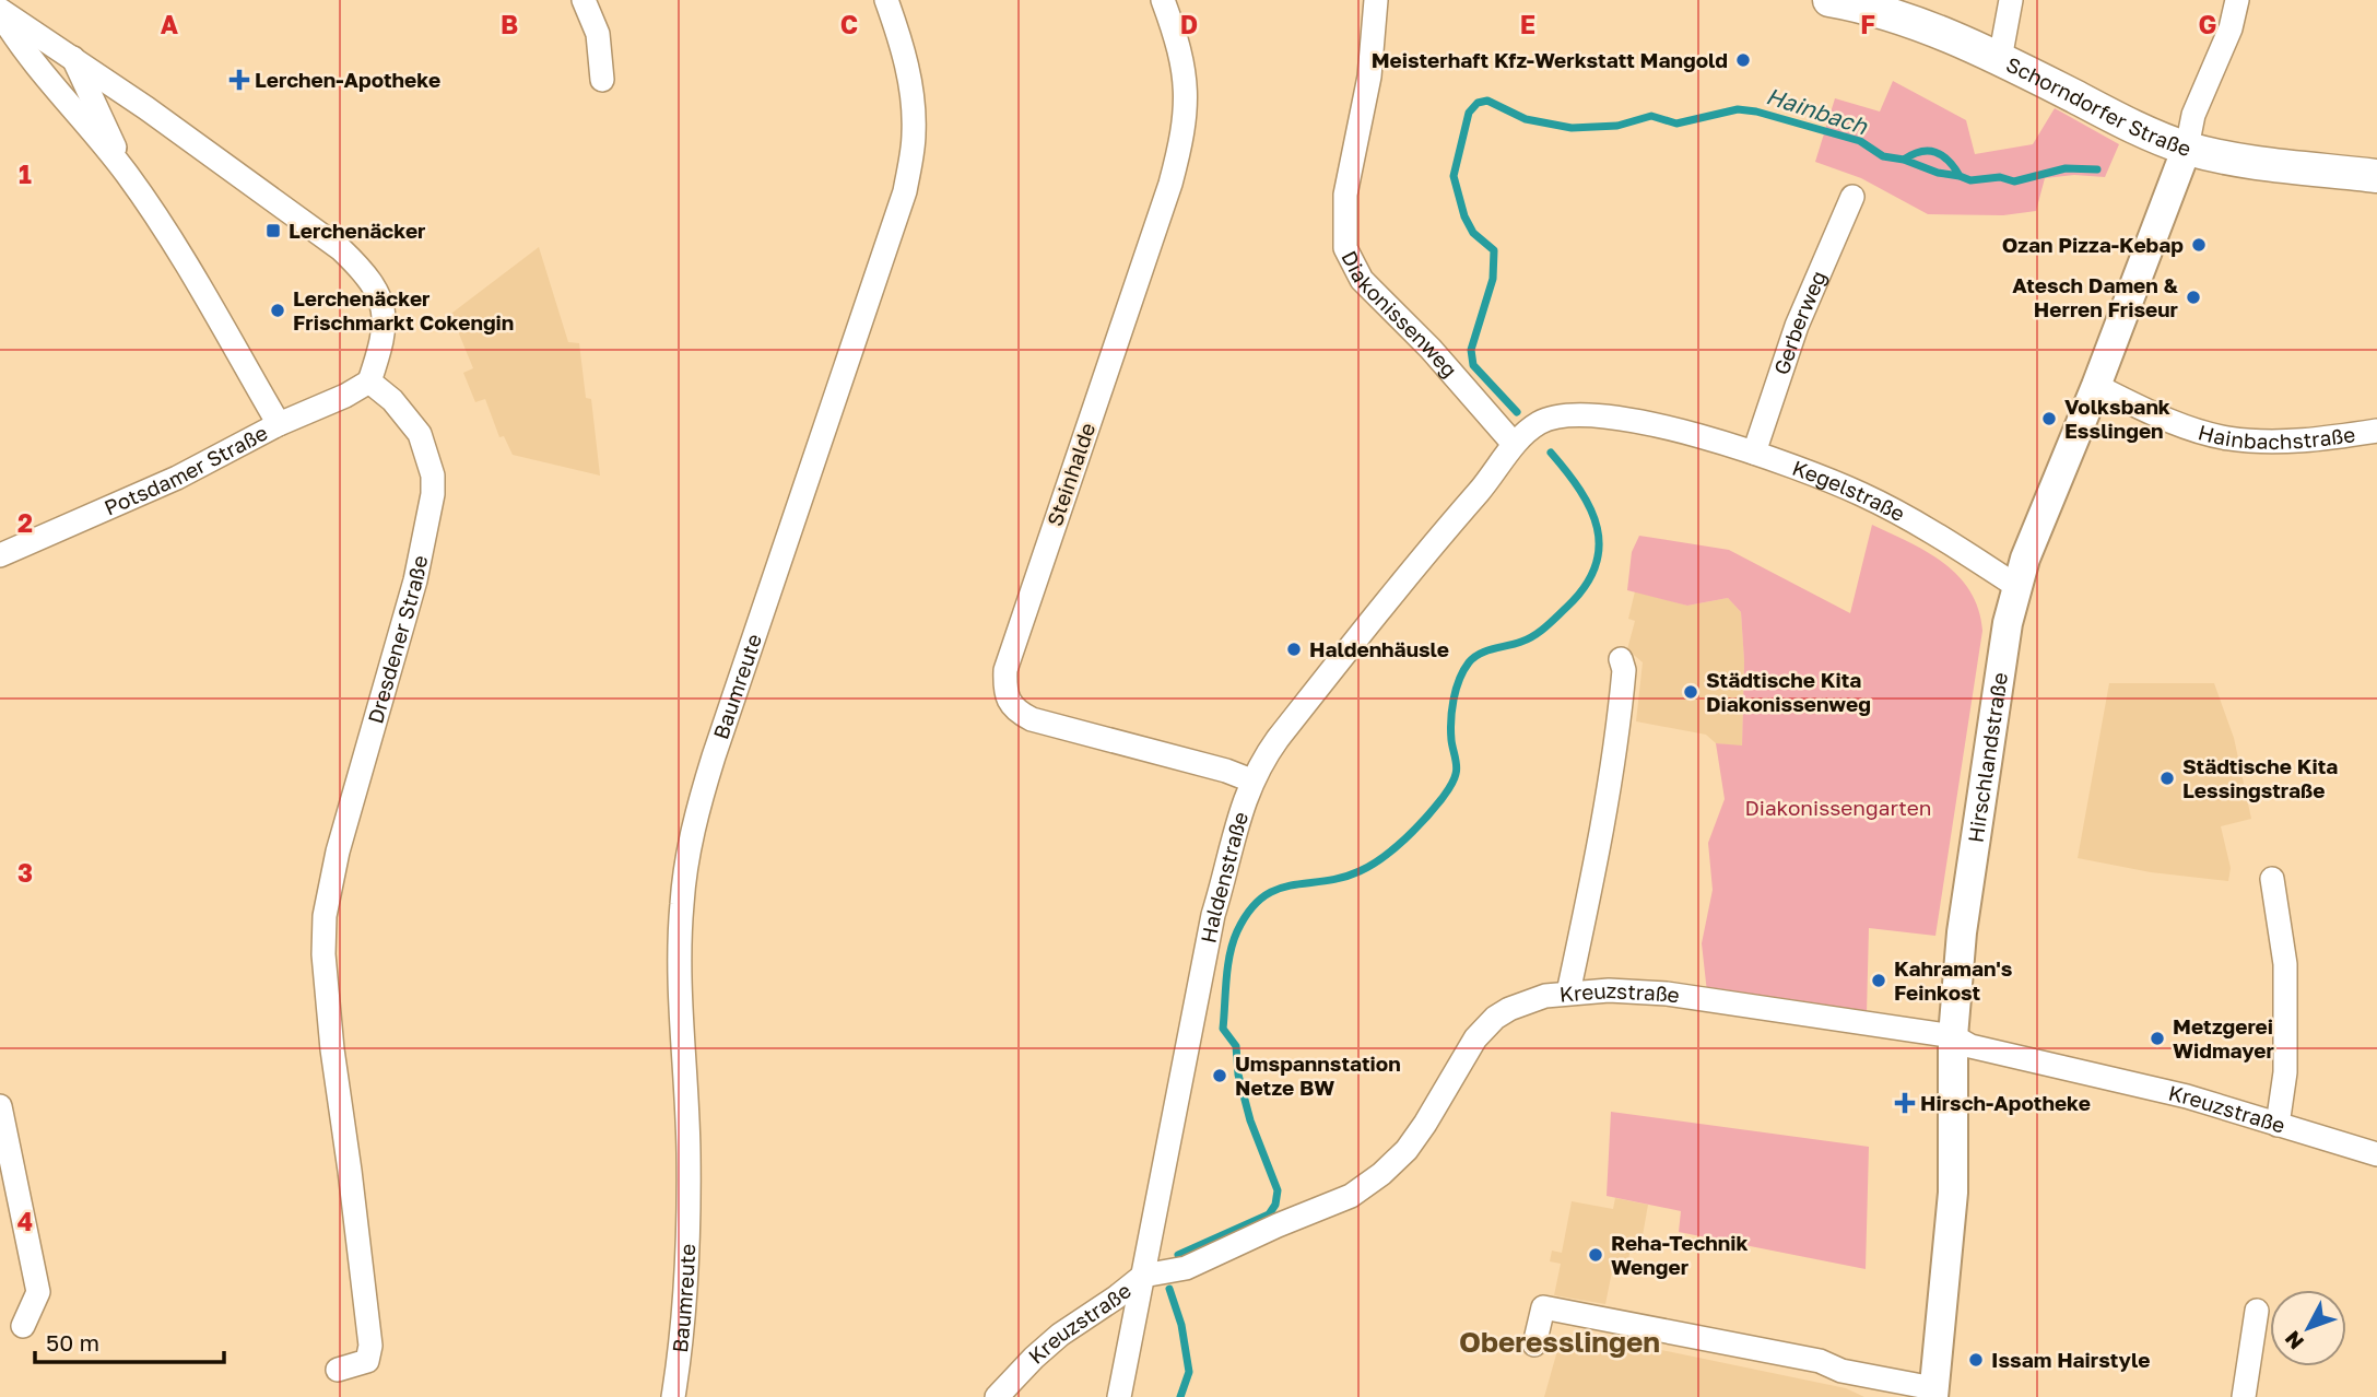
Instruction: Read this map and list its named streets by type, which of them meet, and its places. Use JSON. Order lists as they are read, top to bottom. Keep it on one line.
{"streets":{"main road":["Schorndorfer Straße"],"street":["Diakonissenweg","Gerberweg","Hainbachstraße","Potsdamer Straße","Steinhalde","Kegelstraße","Dresdener Straße","Baumreute","Hirschlandstraße","Haldenstraße","Kreuzstraße"]},"crossings":[["Schorndorfer Straße","Hirschlandstraße"],["Diakonissenweg","Kegelstraße"],["Diakonissenweg","Haldenstraße"],["Gerberweg","Kegelstraße"],["Hainbachstraße","Hirschlandstraße"],["Potsdamer Straße","Dresdener Straße"],["Steinhalde","Haldenstraße"],["Kegelstraße","Hirschlandstraße"],["Kegelstraße","Haldenstraße"],["Hirschlandstraße","Kreuzstraße"],["Haldenstraße","Kreuzstraße"]],"districts":["Oberesslingen"],"water":["Hainbach"],"parks":["Diakonissengarten"],"places":{"other":["Meisterhaft Kfz-Werkstatt Mangold","Ozan Pizza-Kebap","Atesch Damen & Herren Friseur","Lerchenäcker Frischmarkt Cokengin","Volksbank Esslingen","Haldenhäusle","Städtische Kita Diakonissenweg","Städtische Kita Lessingstraße","Kahraman's Feinkost","Metzgerei Widmayer","Umspannstation Netze BW","Reha-Technik Wenger","Issam Hairstyle"],"health":["Lerchen-Apotheke","Hirsch-Apotheke"],"transit":["Lerchenäcker"]},"scale_bar":"50 m","north":"bottom left","grid":{"columns":["A","B","C","D","E","F","G"],"rows":["1","2","3","4"]}}
